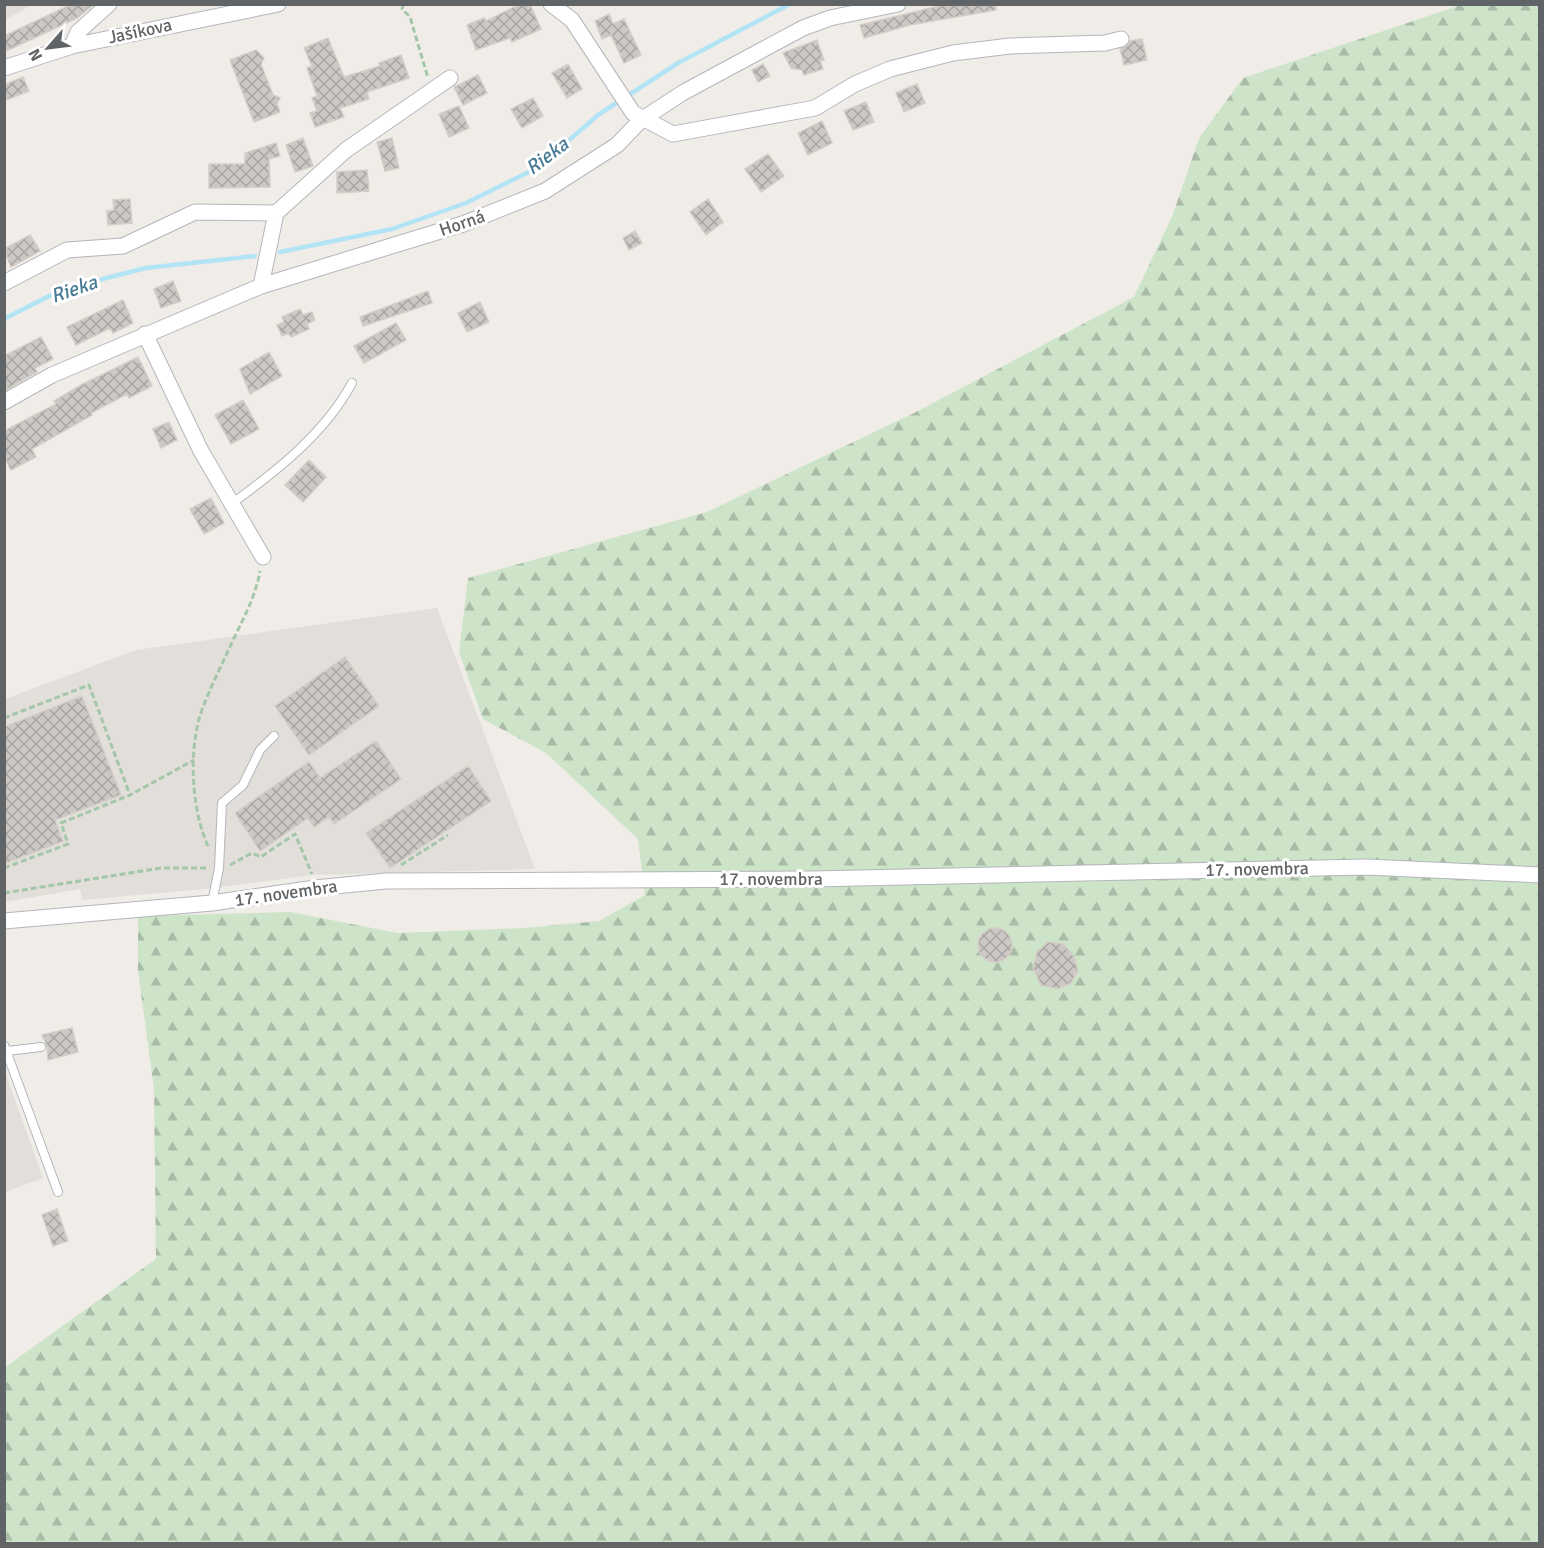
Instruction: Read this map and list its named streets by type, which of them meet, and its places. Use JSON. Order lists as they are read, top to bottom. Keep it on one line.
{"streets":{"street":["Jašíkova","Horná","17. novembra"]},"water":["Rieka"],"north":"bottom left"}
